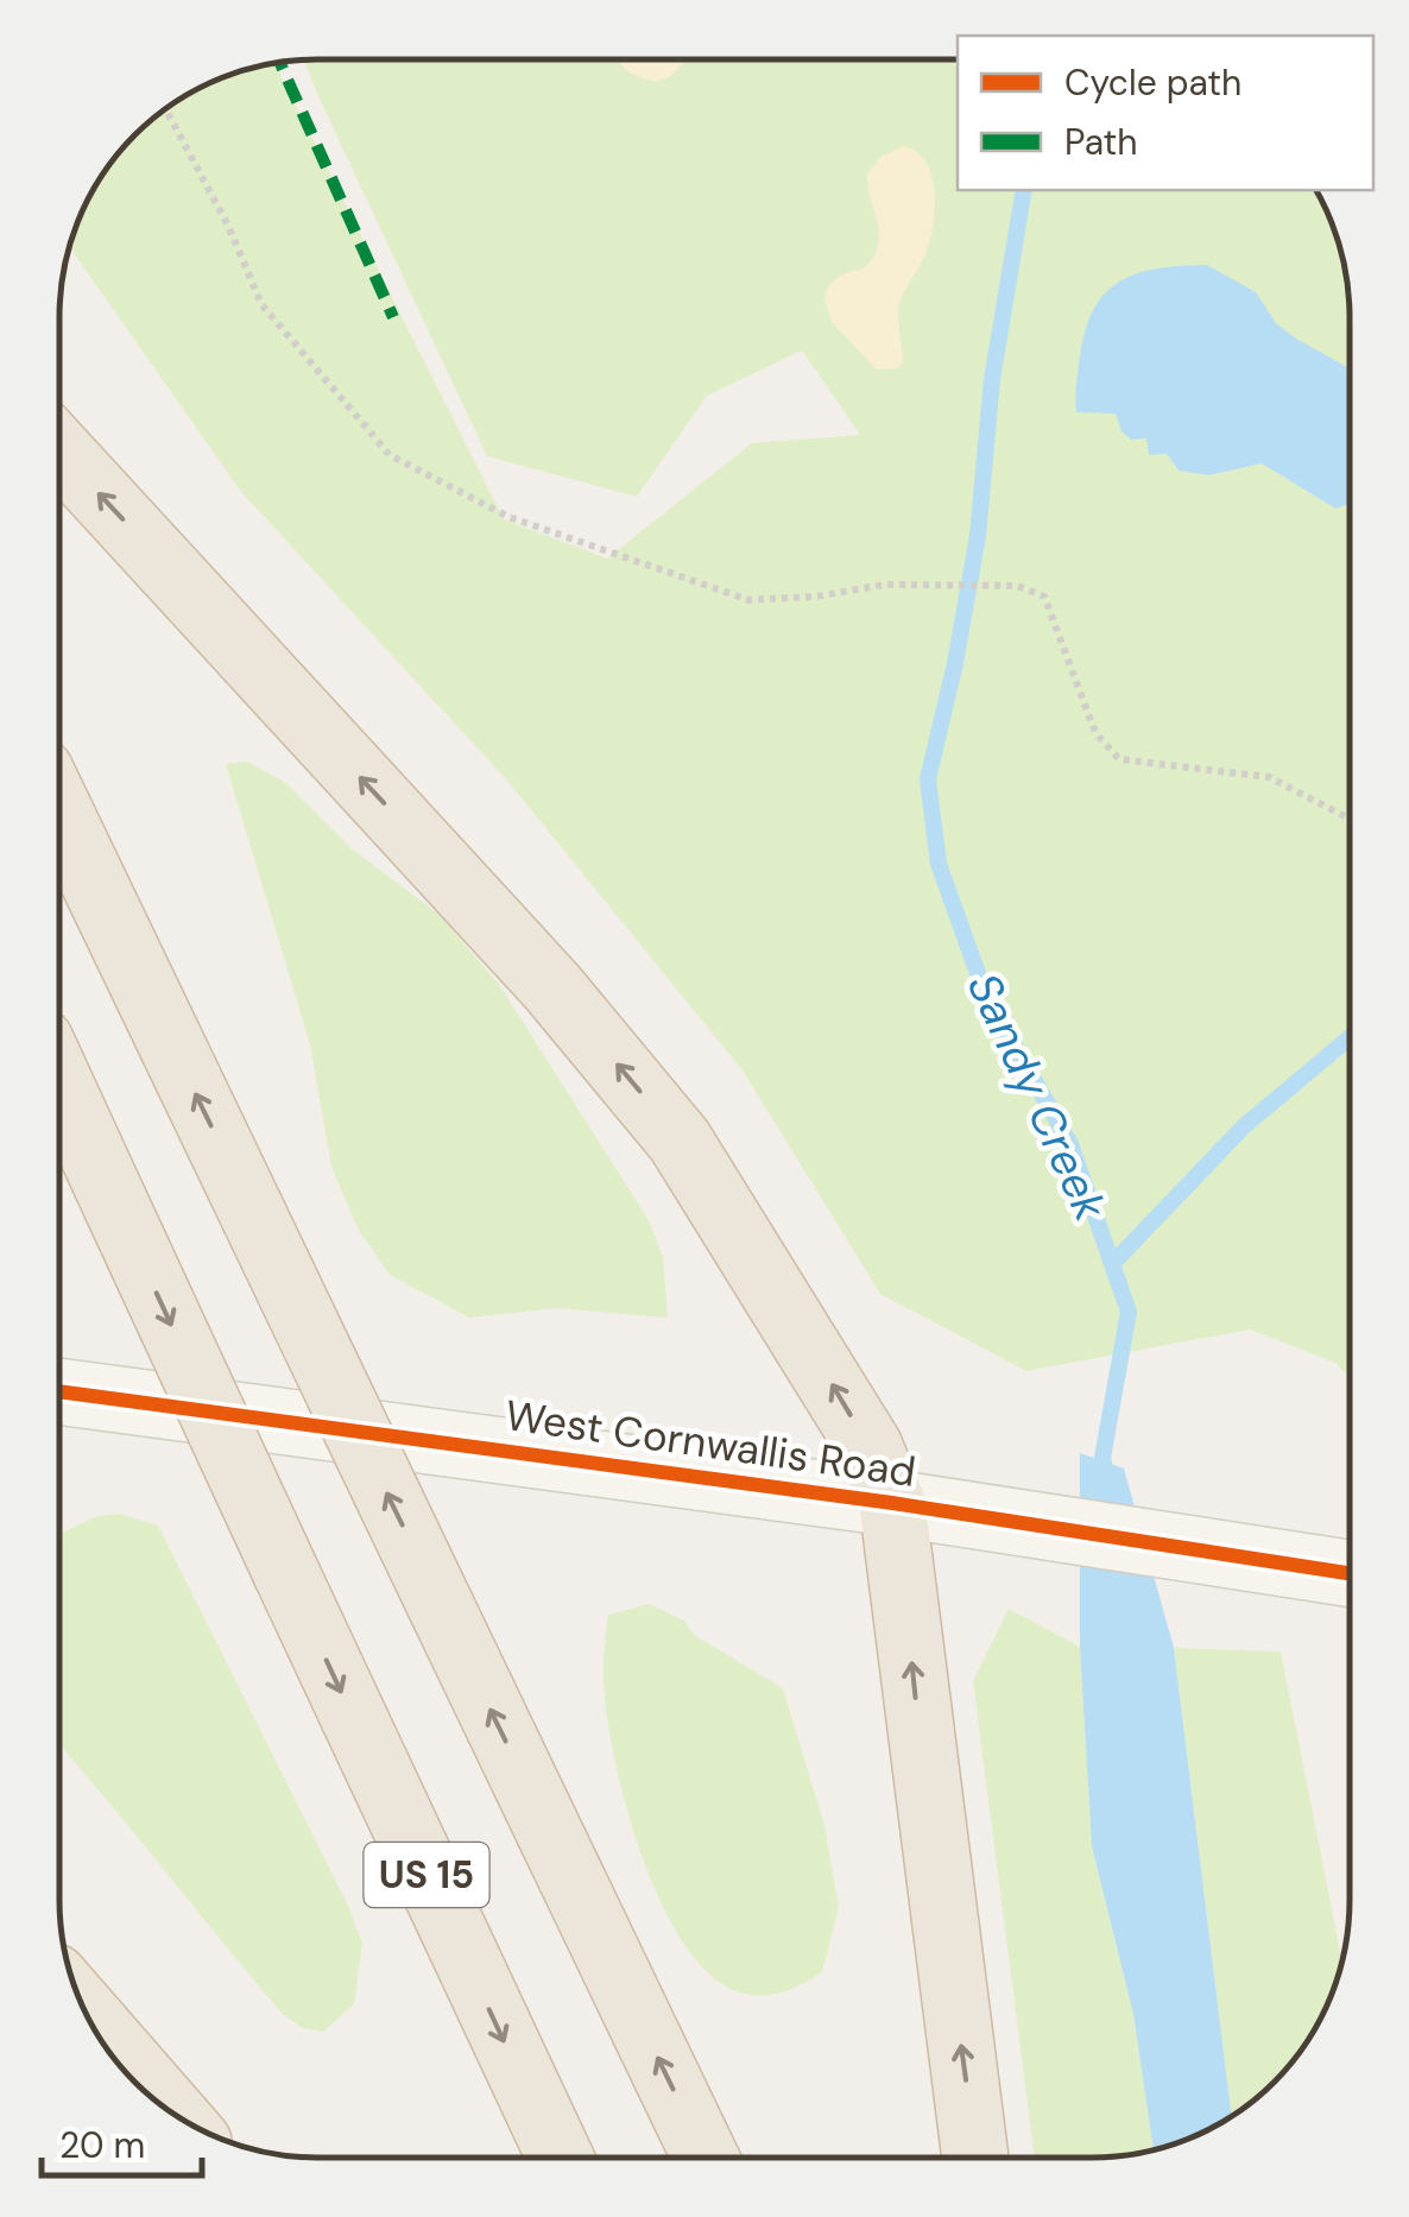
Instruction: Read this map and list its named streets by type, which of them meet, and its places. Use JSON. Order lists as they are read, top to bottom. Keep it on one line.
{"streets":{"highway":["US 15"],"street":["West Cornwallis Road"]},"water":["Sandy Creek"],"legend":["Cycle path","Path"],"scale_bar":"20 m"}
